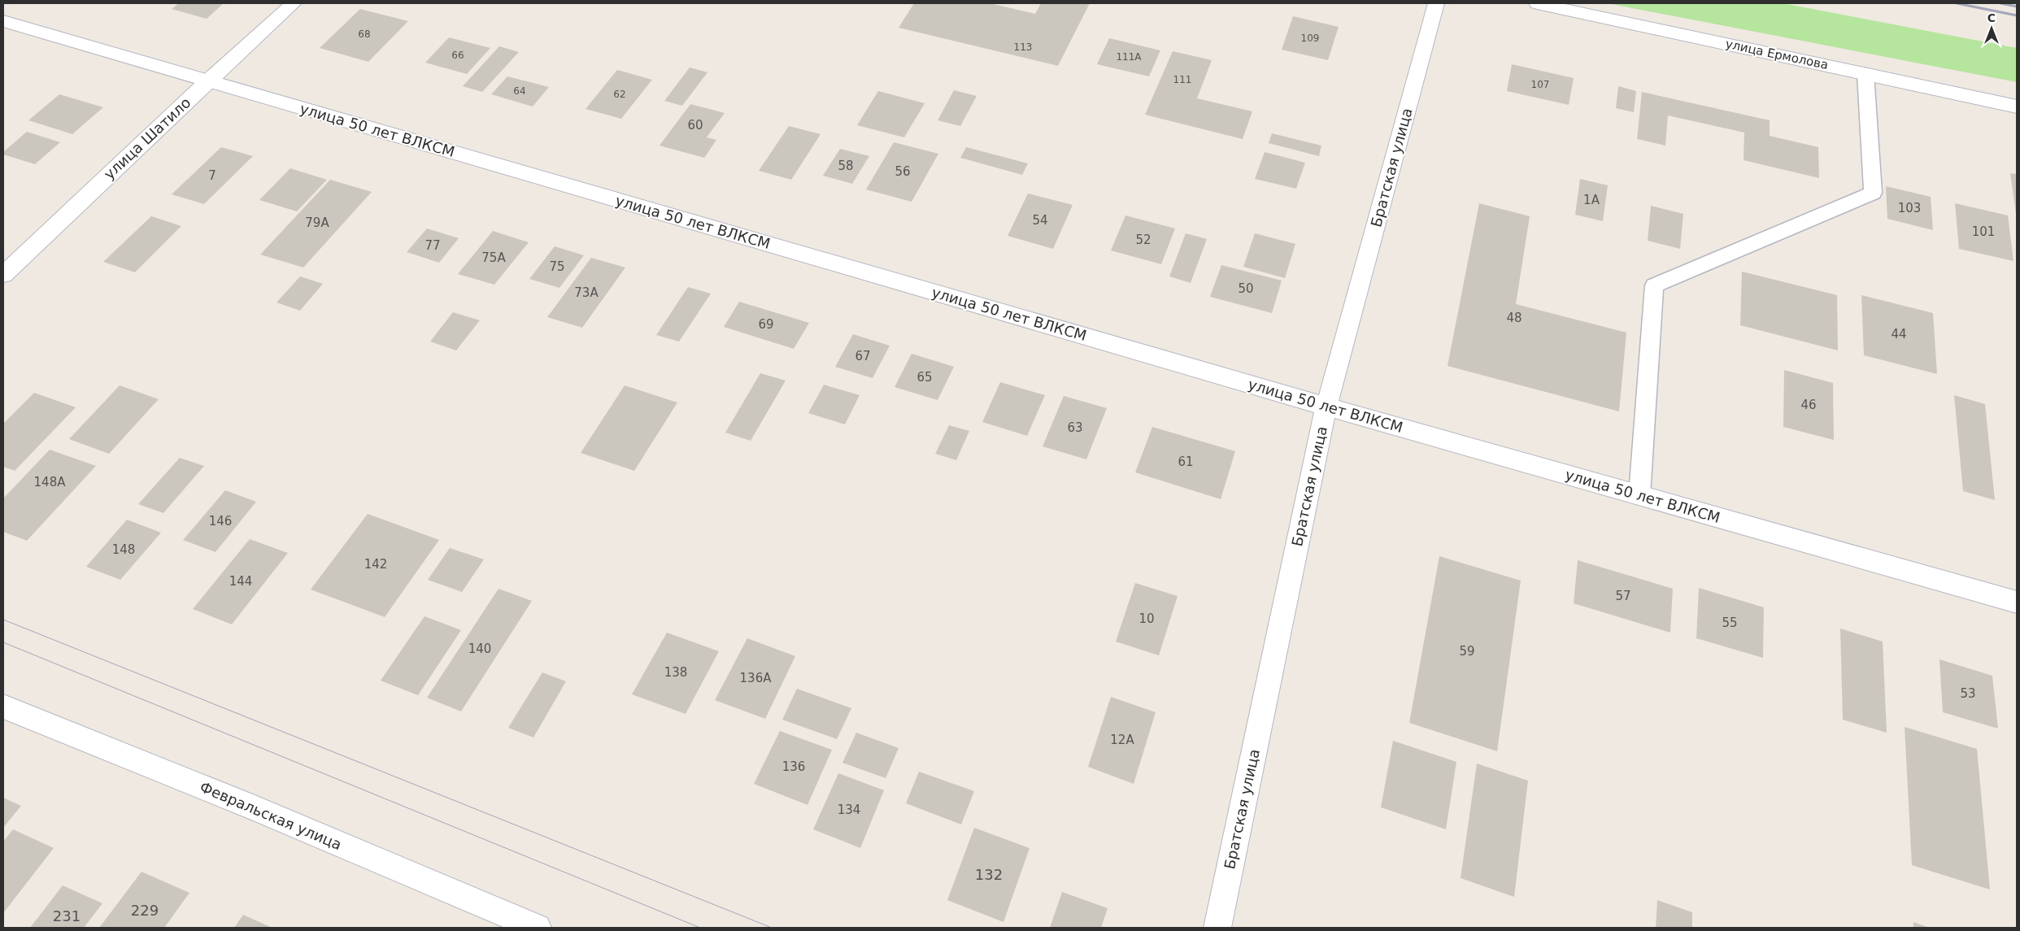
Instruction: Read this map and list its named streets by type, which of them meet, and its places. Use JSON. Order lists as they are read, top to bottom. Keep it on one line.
{"streets":{"street":["улица Ермолова","улица 50 лет ВЛКСМ","улица Шатило","Братская улица","Февральская улица"]},"crossings":[["улица 50 лет ВЛКСМ","улица Шатило"],["улица 50 лет ВЛКСМ","Братская улица"]],"house_numbers":["68","109","113","66","111А","111","107","64","62","60","58","56","7","1А","103","54","79А","101","52","77","75А","75","50","73А","48","69","44","67","65","46","63","61","148А","146","148","142","144","57","10","55","140","59","138","136А","53","12А","136","134","132","229","231"],"north":"top"}
